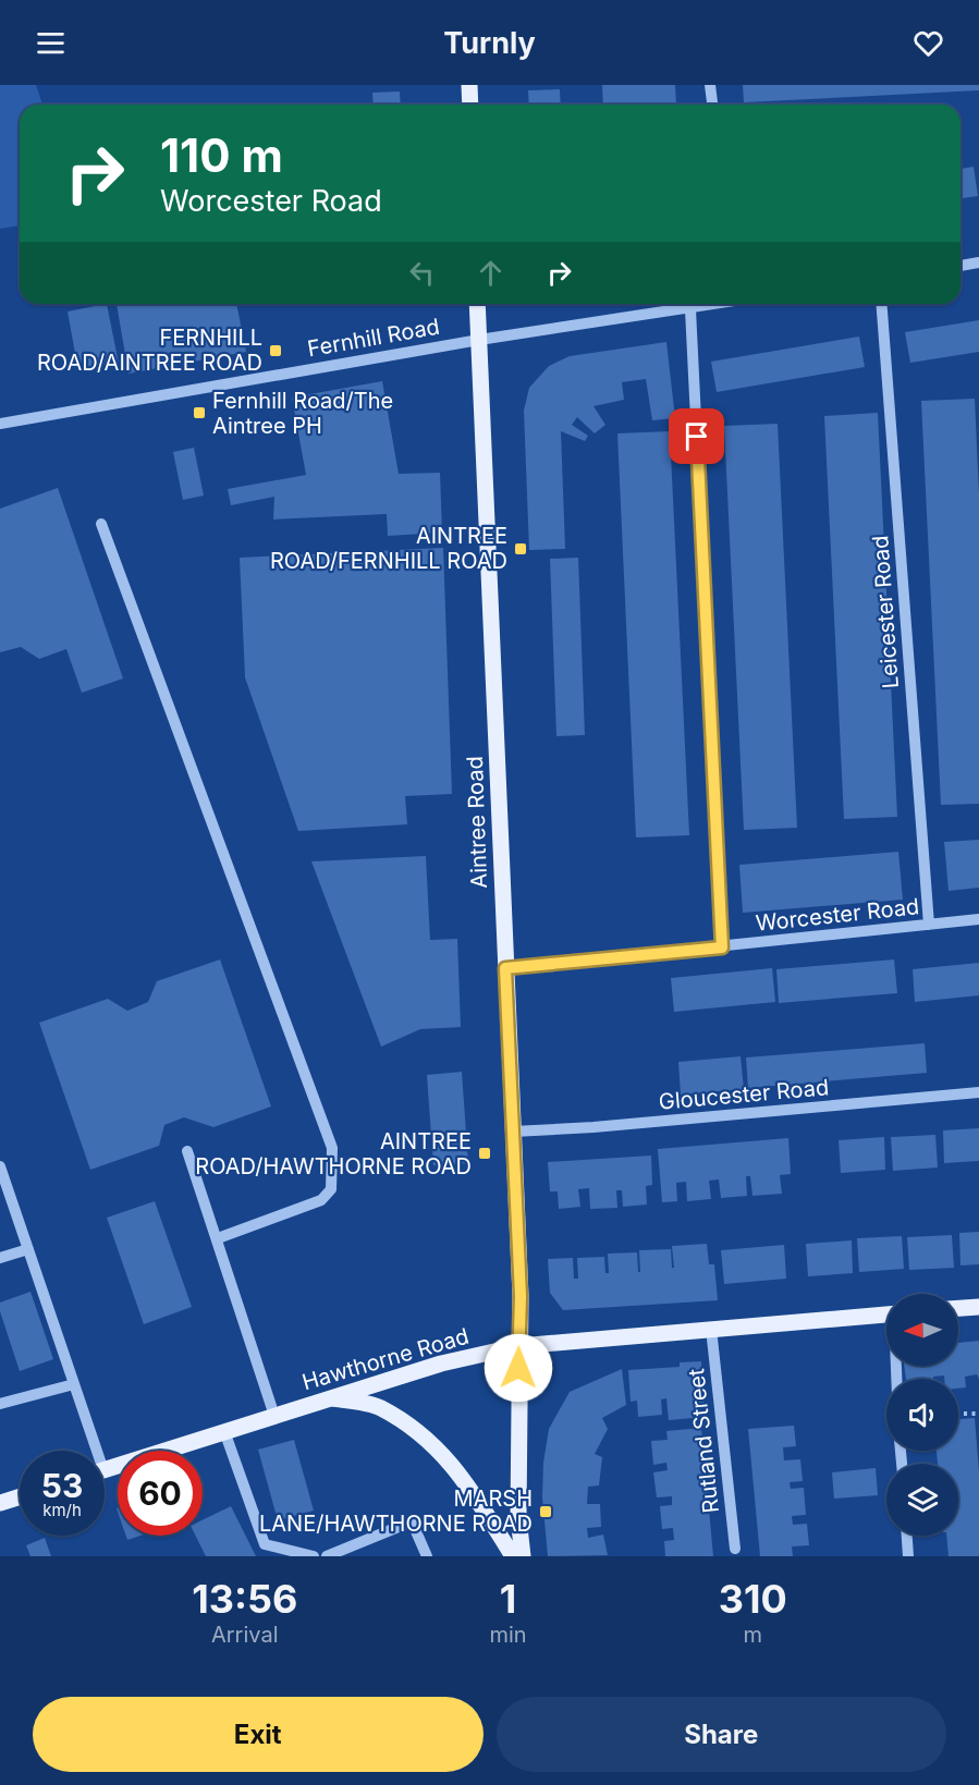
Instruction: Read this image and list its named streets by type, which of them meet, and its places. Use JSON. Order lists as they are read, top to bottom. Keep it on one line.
{"streets":{"main road":["Aintree Road","Hawthorne Road"],"street":["Fernhill Road","Leicester Road","Worcester Road","Gloucester Road","Rutland Street"]},"crossings":[["Fernhill Road","Aintree Road"],["Leicester Road","Worcester Road"],["Aintree Road","Worcester Road"],["Aintree Road","Gloucester Road"],["Aintree Road","Hawthorne Road"],["Hawthorne Road","Rutland Street"]],"places":{"transit":["FERNHILL ROAD/AINTREE ROAD","Fernhill Road/The Aintree PH","AINTREE ROAD/FERNHILL ROAD","AINTREE ROAD/HAWTHORNE ROAD","MARSH LANE/HAWTHORNE ROAD"]},"north":"left","page":{"header":"Turnly","turn":["110 m","Worcester Road"],"speed":"53 km/h","limit":"60","eta":["13:56","Arrival","1","min","310","m"],"buttons":["Exit","Share"]}}
